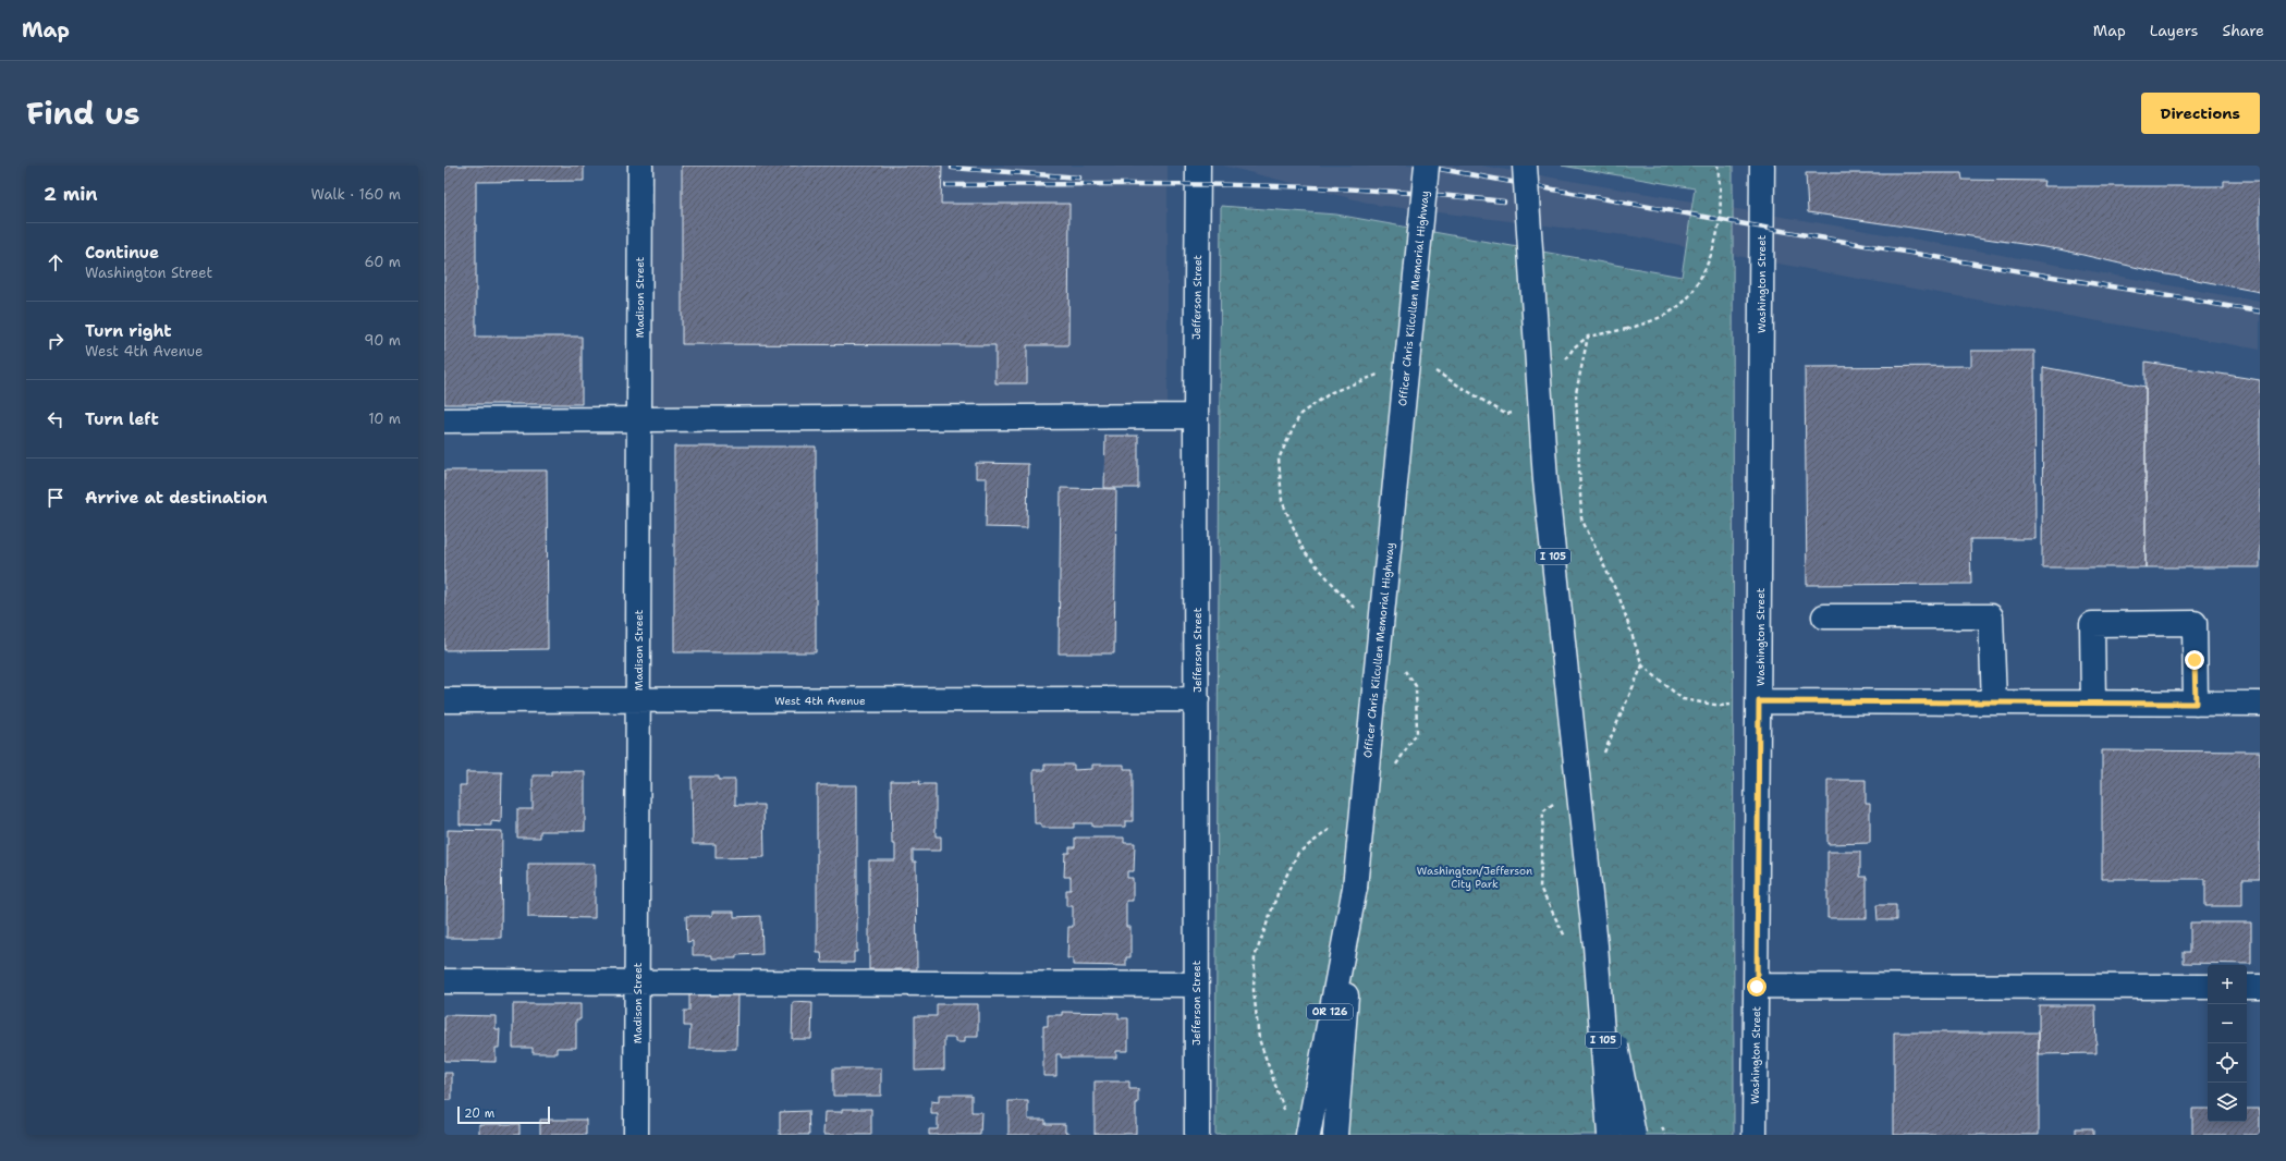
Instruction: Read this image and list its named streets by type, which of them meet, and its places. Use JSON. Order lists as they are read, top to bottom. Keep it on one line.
{"streets":{"main road":["Washington Street","Madison Street","Jefferson Street","Officer Chris Kilcullen Memorial Highway","I 105","West 4th Avenue","OR 126"]},"crossings":[["Madison Street","West 4th Avenue"],["Jefferson Street","West 4th Avenue"],["Officer Chris Kilcullen Memorial Highway","OR 126"]],"parks":["Washington/Jefferson City Park"],"scale_bar":"20 m","page":{"header":"Map","nav":["Map","Layers","Share"],"title":"Find us","buttons":"Directions","heading":["2 min","Walk · 160 m"],"list":[["Continue","Washington Street","60 m"],["Turn right","West 4th Avenue","90 m"],["Turn left","10 m"],"Arrive at destination"],"map_buttons":["+","−"],"scale":"20 m"}}
